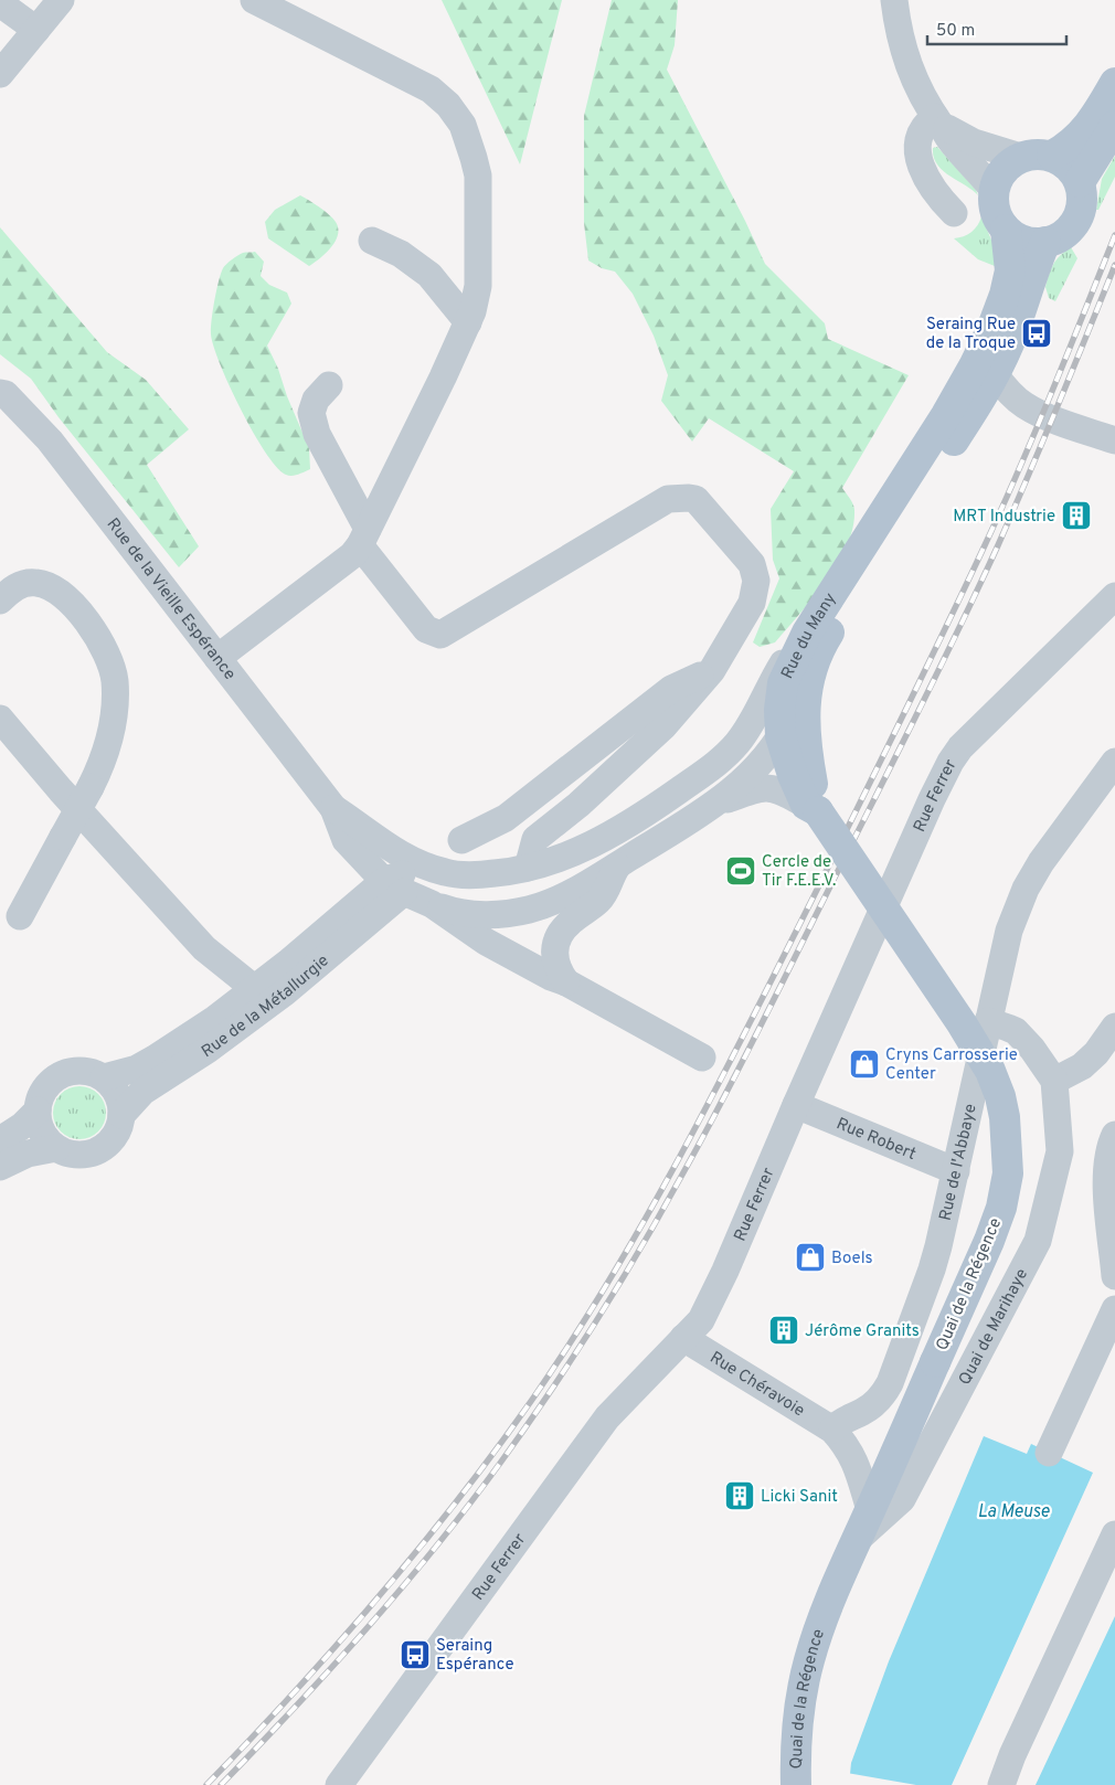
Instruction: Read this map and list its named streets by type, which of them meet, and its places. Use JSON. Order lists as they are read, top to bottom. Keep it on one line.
{"streets":{"main road":["Rue du Many","Quai de la Régence"],"street":["Rue de la Vieille Espérance","Rue Ferrer","Rue de la Métallurgie","Rue Robert","Rue de l'Abbaye","Quai de Marihaye","Rue Chéravoie"]},"crossings":[["Rue de la Vieille Espérance","Rue du Many"],["Rue de la Vieille Espérance","Rue de la Métallurgie"],["Rue Ferrer","Rue Robert"],["Rue Ferrer","Rue Chéravoie"],["Rue Robert","Rue de l'Abbaye"],["Rue de l'Abbaye","Rue Chéravoie"],["Quai de la Régence","Quai de Marihaye"],["Quai de la Régence","Rue Chéravoie"]],"water":["La Meuse"],"places":{"bus stop":["Seraing Rue de la Troque","Seraing Espérance"],"building":["MRT Industrie","Jérôme Granits","Licki Sanit"],"sports":["Cercle de Tir F.E.E.V."],"shop":["Cryns Carrosserie Center","Boels"]},"scale_bar":"50 m"}
